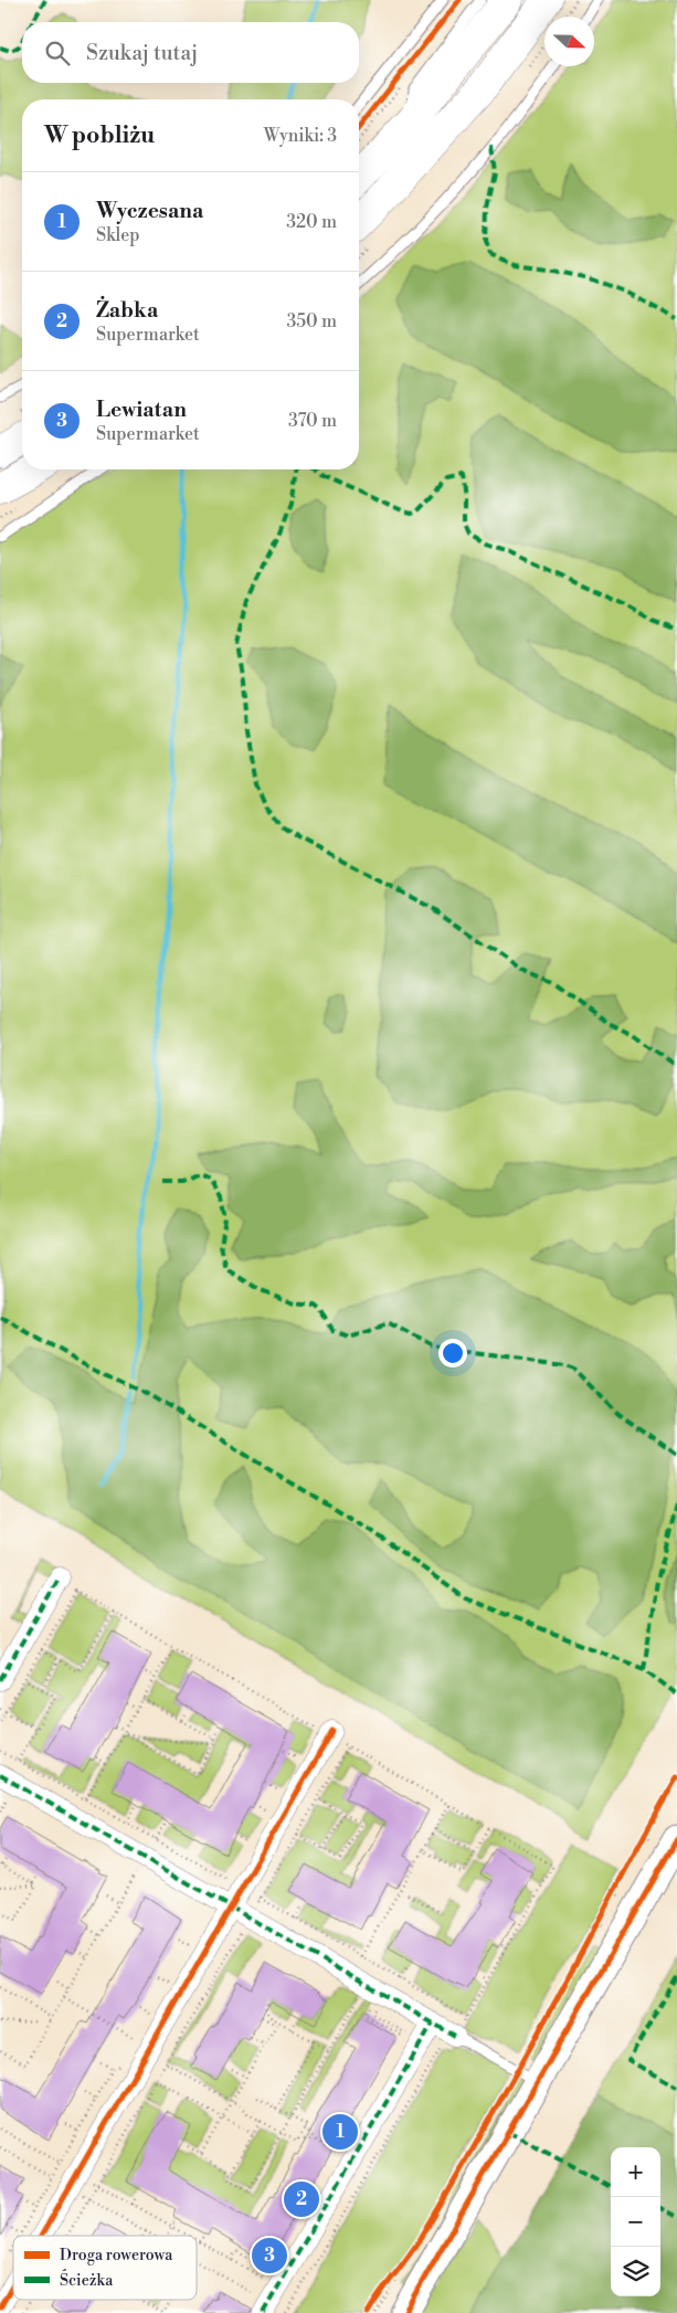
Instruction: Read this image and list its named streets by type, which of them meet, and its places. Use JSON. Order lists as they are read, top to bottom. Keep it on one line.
{"legend":["Droga rowerowa","Ścieżka"],"north":"right","page":{"search":"Szukaj tutaj","heading":["W pobliżu","Wyniki: 3"],"list":[{"mark":"1","name":"Wyczesana","note":"Sklep","value":"320 m"},{"mark":"2","name":"Żabka","note":"Supermarket","value":"350 m"},{"mark":"3","name":"Lewiatan","note":"Supermarket","value":"370 m"}],"pins":["1","2","3"],"map_buttons":["+","−"]}}
